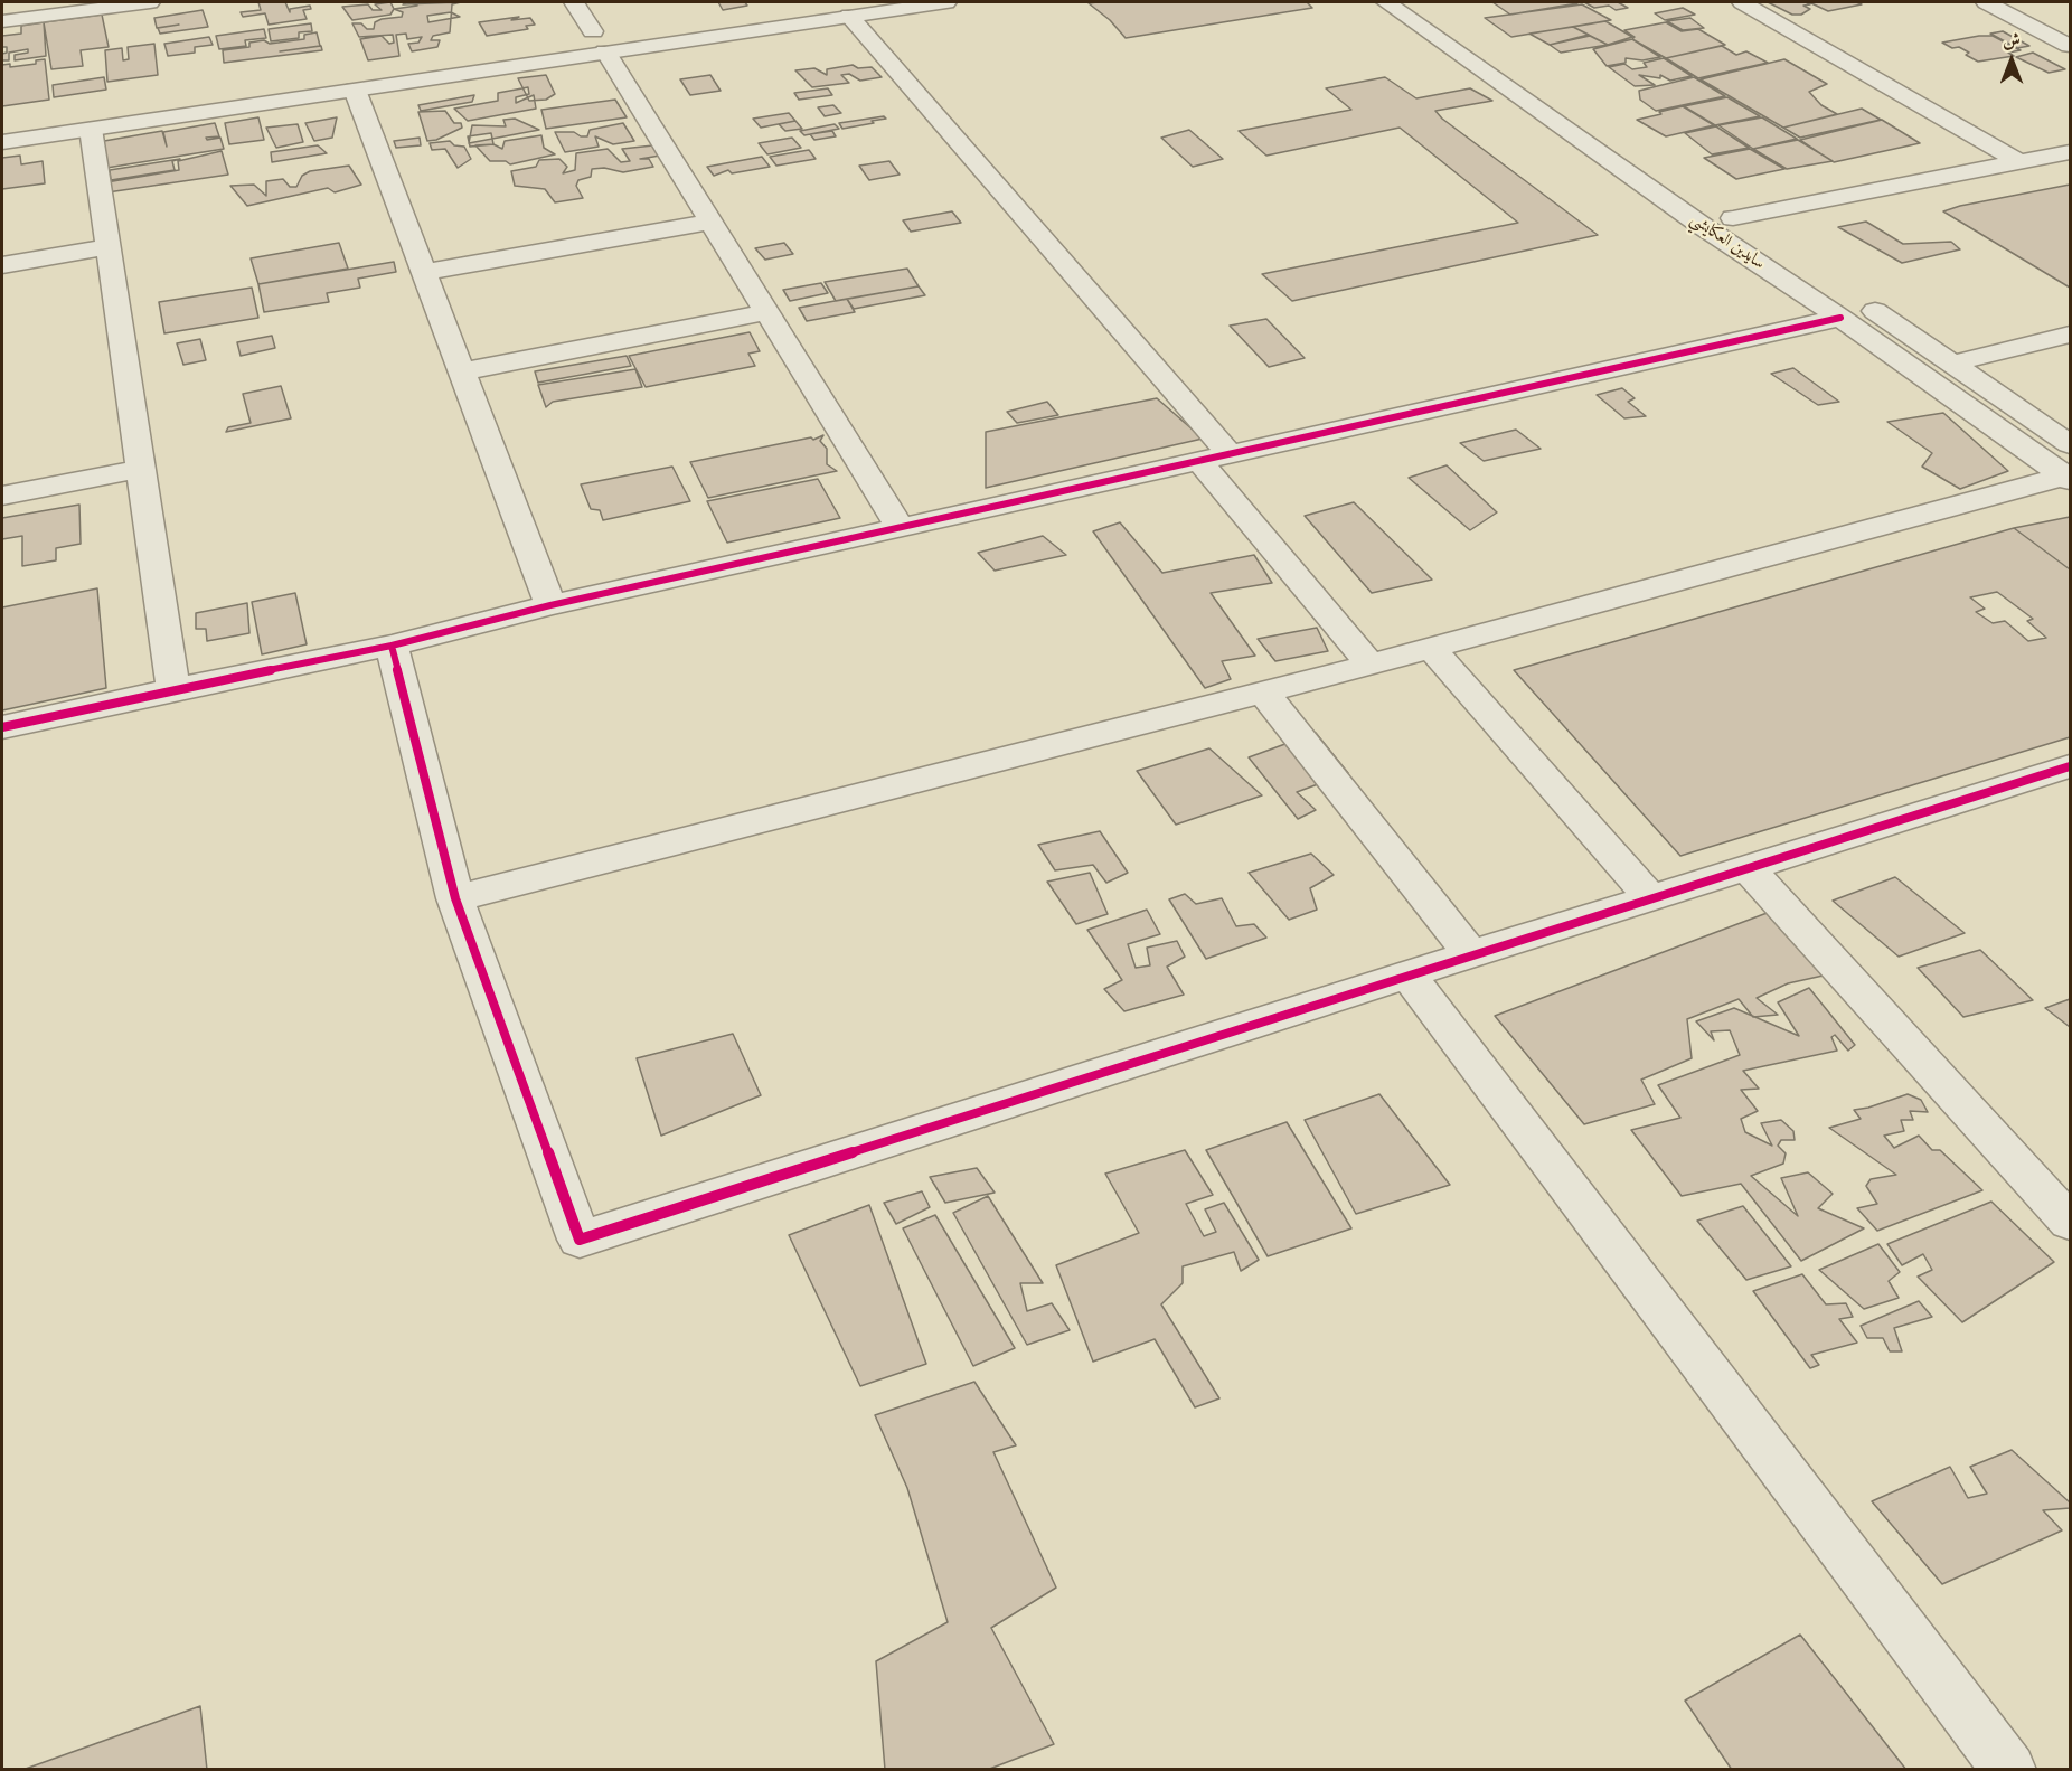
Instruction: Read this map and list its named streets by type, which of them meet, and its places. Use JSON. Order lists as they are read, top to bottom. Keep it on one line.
{"streets":{"street":["سايدين العكايشي"]},"north":"top"}
